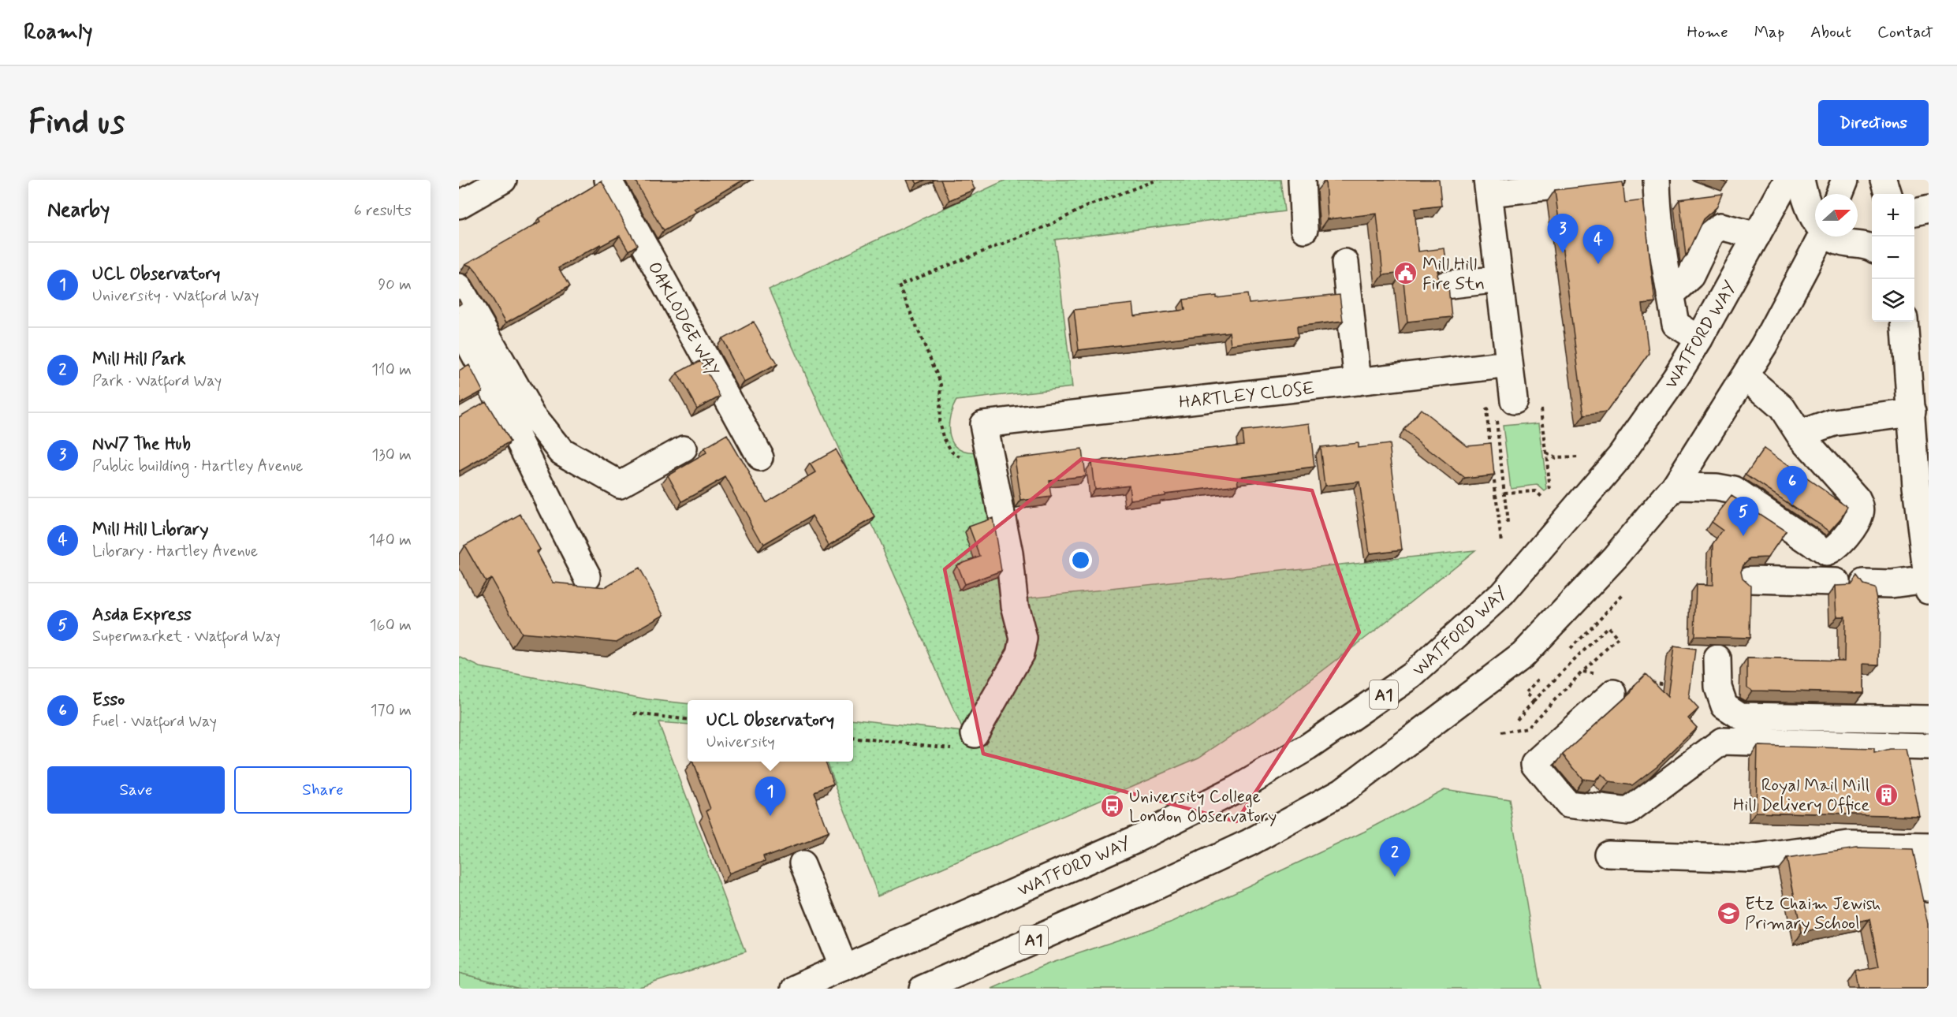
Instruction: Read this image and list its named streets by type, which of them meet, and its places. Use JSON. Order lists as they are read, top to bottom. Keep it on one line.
{"streets":{"main road":["OAKLODGE WAY","WATFORD WAY","HARTLEY CLOSE","A1"]},"places":{"public building":["Mill Hill Fire Stn"],"building":["Royal Mail Mill Hill Delivery Office"],"bus stop":["University College London Observatory"],"school or university":["Etz Chaim Jewish Primary School"]},"north":"right","page":{"header":"Roamly","nav":["Home","Map","About","Contact"],"buttons":["Directions",["Save","Share"]],"title":"Find us","heading":["Nearby","6 results"],"map_buttons":["+","−"],"pins":["3","4","6","5","1","2"],"list":[{"mark":"1","name":"UCL Observatory","note":"University · Watford Way","value":"90 m"},{"mark":"2","name":"Mill Hill Park","note":"Park · Watford Way","value":"110 m"},{"mark":"3","name":"NW7 The Hub","note":"Public building · Hartley Avenue","value":"130 m"},{"mark":"4","name":"Mill Hill Library","note":"Library · Hartley Avenue","value":"140 m"},{"mark":"5","name":"Asda Express","note":"Supermarket · Watford Way","value":"160 m"},{"mark":"6","name":"Esso","note":"Fuel · Watford Way","value":"170 m"}],"popup":["UCL Observatory","University"]}}
